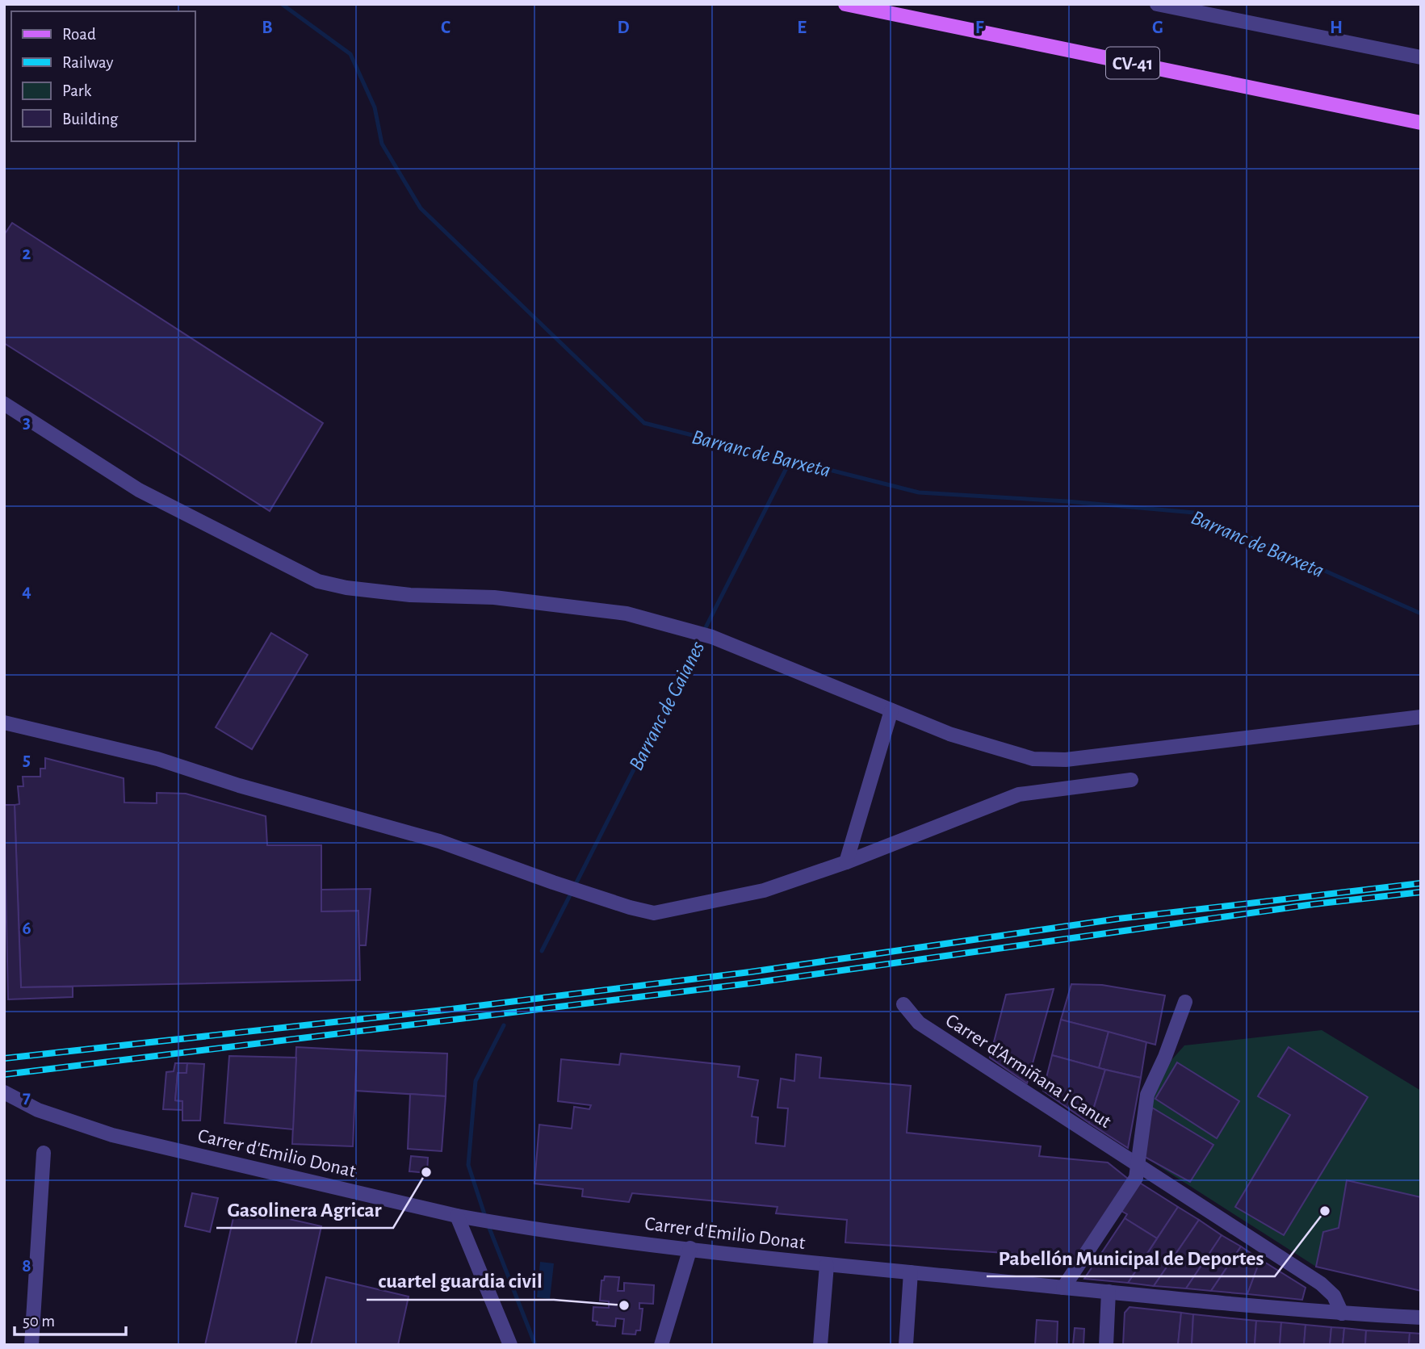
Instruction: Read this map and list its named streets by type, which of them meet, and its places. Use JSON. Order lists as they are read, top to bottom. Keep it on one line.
{"streets":{"main road":["CV-41"],"street":["Carrer d'Armiñana i Canut","Carrer d'Emilio Donat"]},"crossings":[["Carrer d'Armiñana i Canut","Carrer d'Emilio Donat"]],"water":["Barranc de Barxeta","Barranc de Gaianes"],"places":["Gasolinera Agricar","Pabellón Municipal de Deportes","cuartel guardia civil"],"legend":["Road","Railway","Park","Building"],"scale_bar":"50 m","grid":{"columns":["B","C","D","E","F","G","H"],"rows":["2","3","4","5","6","7","8"]}}
